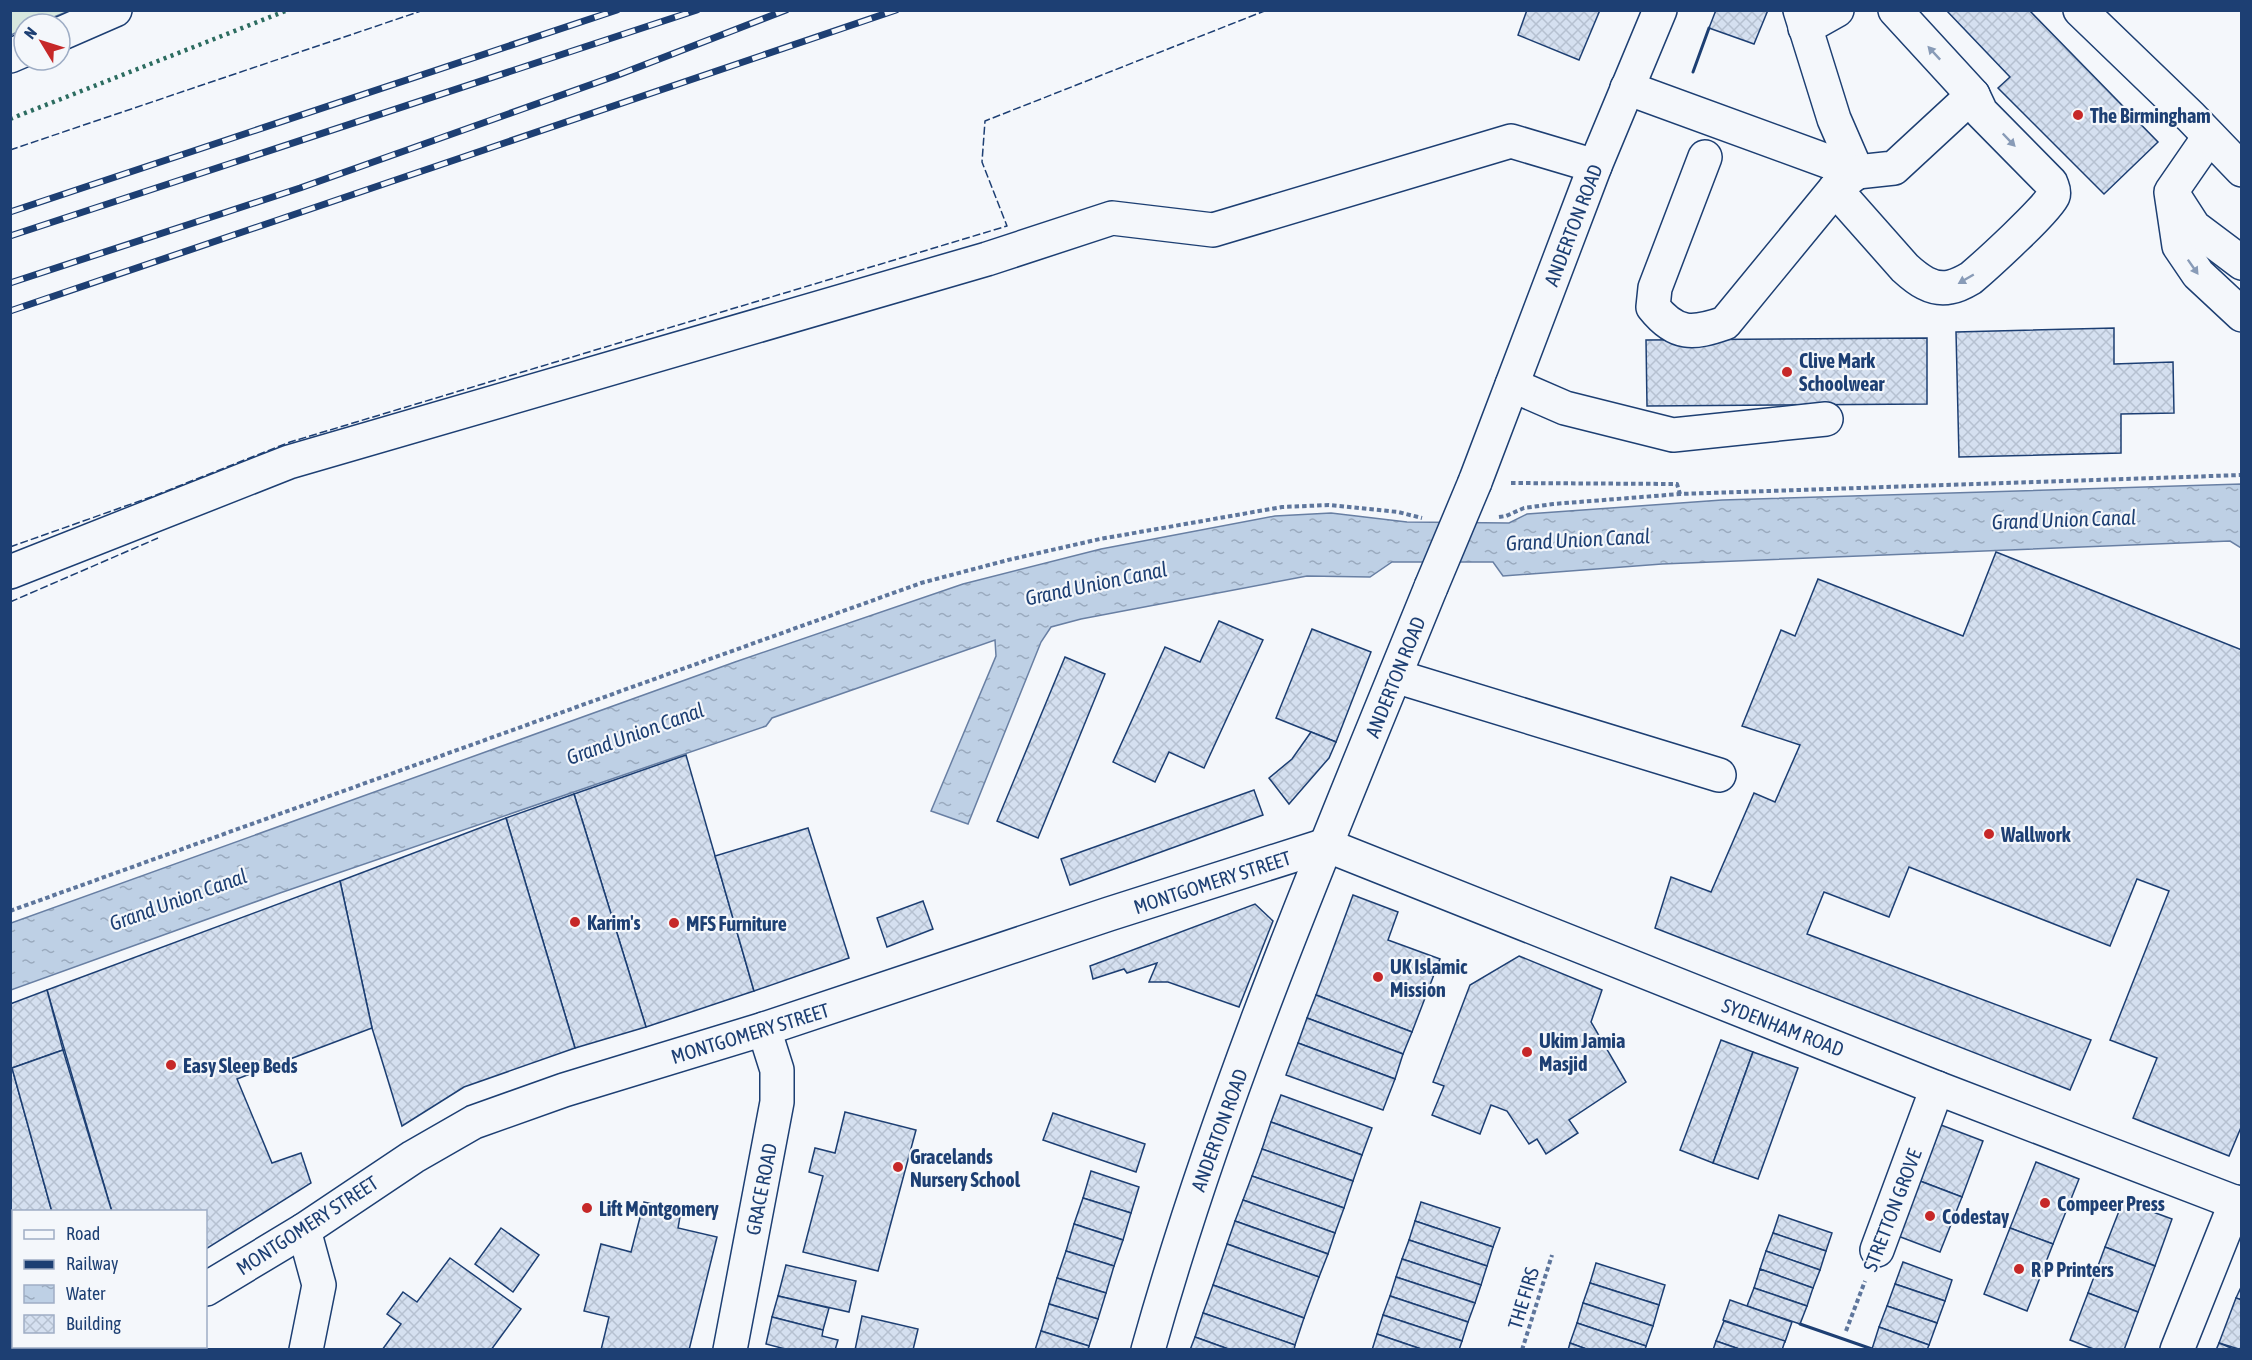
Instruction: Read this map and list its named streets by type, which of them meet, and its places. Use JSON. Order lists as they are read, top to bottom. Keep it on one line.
{"streets":{"main road":["ANDERTON ROAD","MONTGOMERY STREET","SYDENHAM ROAD","GRACE ROAD","STRETTON GROVE"],"path":["THE FIRS"]},"crossings":[["ANDERTON ROAD","MONTGOMERY STREET"],["ANDERTON ROAD","SYDENHAM ROAD"],["MONTGOMERY STREET","SYDENHAM ROAD"],["MONTGOMERY STREET","GRACE ROAD"],["SYDENHAM ROAD","STRETTON GROVE"]],"water":["Grand Union Canal"],"places":["The Birmingham","Clive Mark Schoolwear","Wallwork","Karim's","MFS Furniture","UK Islamic Mission","Ukim Jamia Masjid","Easy Sleep Beds","Gracelands Nursery School","Compeer Press","Lift Montgomery","Codestay","R P Printers"],"legend":["Road","Railway","Water","Building"],"north":"top left"}
